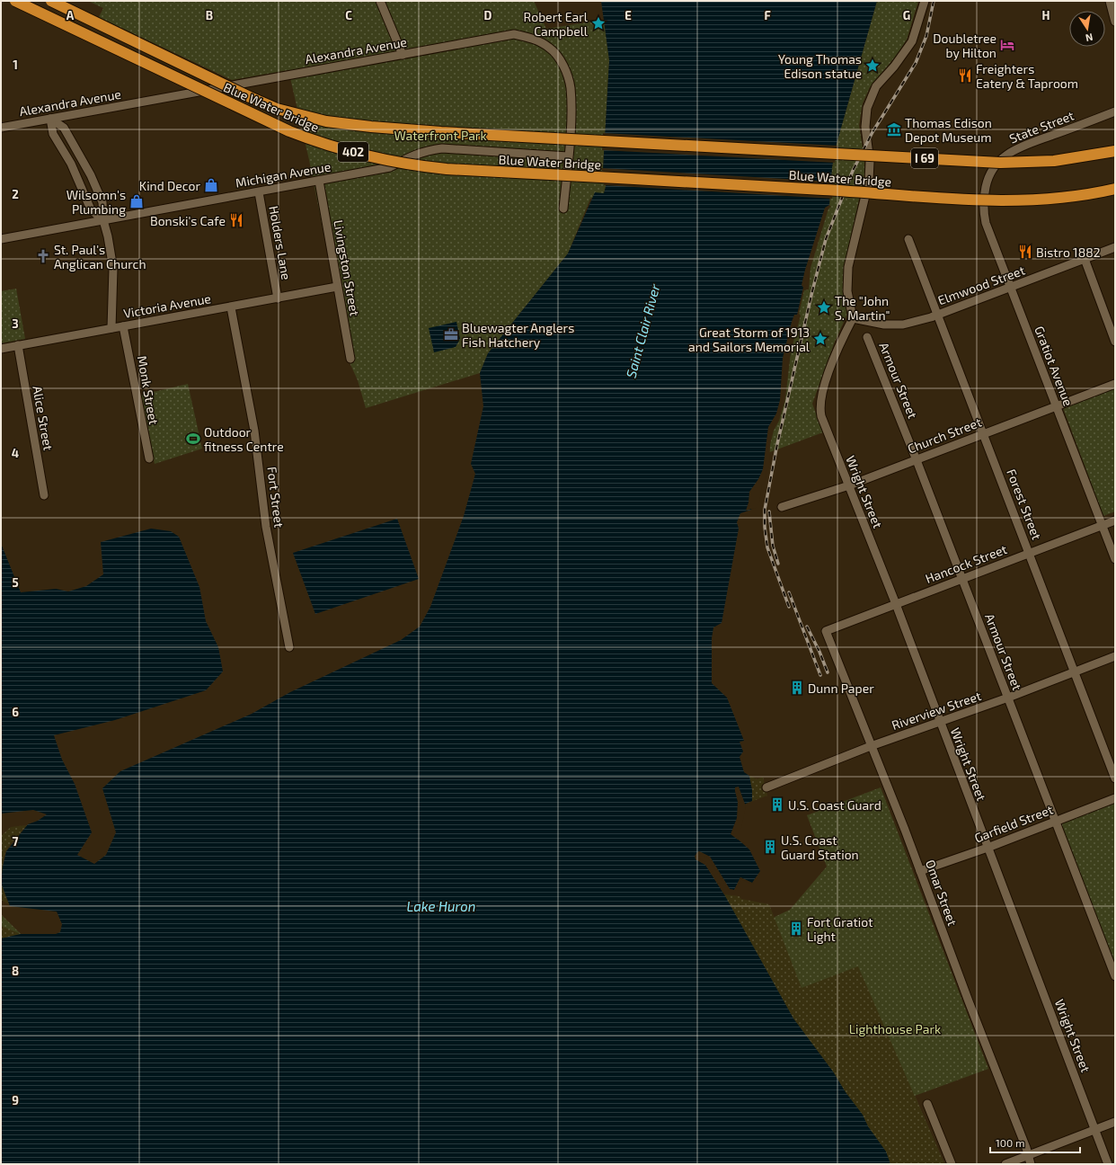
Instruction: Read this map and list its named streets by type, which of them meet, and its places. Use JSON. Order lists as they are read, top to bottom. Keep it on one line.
{"streets":{"highway":["Blue Water Bridge","402","I 69"],"street":["Alexandra Avenue","State Street","Michigan Avenue","Holders Lane","Livingston Street","Elmwood Street","Victoria Avenue","Gratiot Avenue","Armour Street","Monk Street","Alice Street","Church Street","Wright Street","Fort Street","Forest Street","Hancock Street","Riverview Street","Garfield Street","Omar Street"]},"crossings":[["Alexandra Avenue","Michigan Avenue"],["State Street","Gratiot Avenue"],["Michigan Avenue","Holders Lane"],["Michigan Avenue","Livingston Street"],["Holders Lane","Victoria Avenue"],["Livingston Street","Victoria Avenue"],["Elmwood Street","Gratiot Avenue"],["Elmwood Street","Wright Street"],["Elmwood Street","Forest Street"],["Victoria Avenue","Monk Street"],["Victoria Avenue","Alice Street"],["Victoria Avenue","Fort Street"],["Gratiot Avenue","Church Street"],["Gratiot Avenue","Hancock Street"],["Armour Street","Church Street"],["Armour Street","Hancock Street"],["Armour Street","Riverview Street"],["Armour Street","Garfield Street"],["Church Street","Wright Street"],["Church Street","Forest Street"],["Wright Street","Hancock Street"],["Wright Street","Riverview Street"],["Wright Street","Garfield Street"],["Forest Street","Hancock Street"],["Forest Street","Riverview Street"],["Hancock Street","Omar Street"],["Riverview Street","Omar Street"],["Garfield Street","Omar Street"]],"water":["Saint Clair River","Lake Huron"],"parks":["Waterfront Park","Lighthouse Park"],"places":{"place":["Robert Earl Campbell","Young Thomas Edison statue","The \"John S. Martin\"","Great Storm of 1913 and Sailors Memorial"],"hotel":["Doubletree by Hilton"],"restaurant":["Freighters Eatery & Taproom","Bonski's Cafe","Bistro 1882"],"museum":["Thomas Edison Depot Museum"],"shop":["Kind Decor","Wilsomn's Plumbing"],"church":["St. Paul's Anglican Church"],"office":["Bluewagter Anglers Fish Hatchery"],"sports":["Outdoor fitness Centre"],"building":["Dunn Paper","U.S. Coast Guard","U.S. Coast Guard Station","Fort Gratiot Light"]},"scale_bar":"100 m","north":"bottom","grid":{"columns":["A","B","C","D","E","F","G","H"],"rows":["1","2","3","4","5","6","7","8","9"]}}
